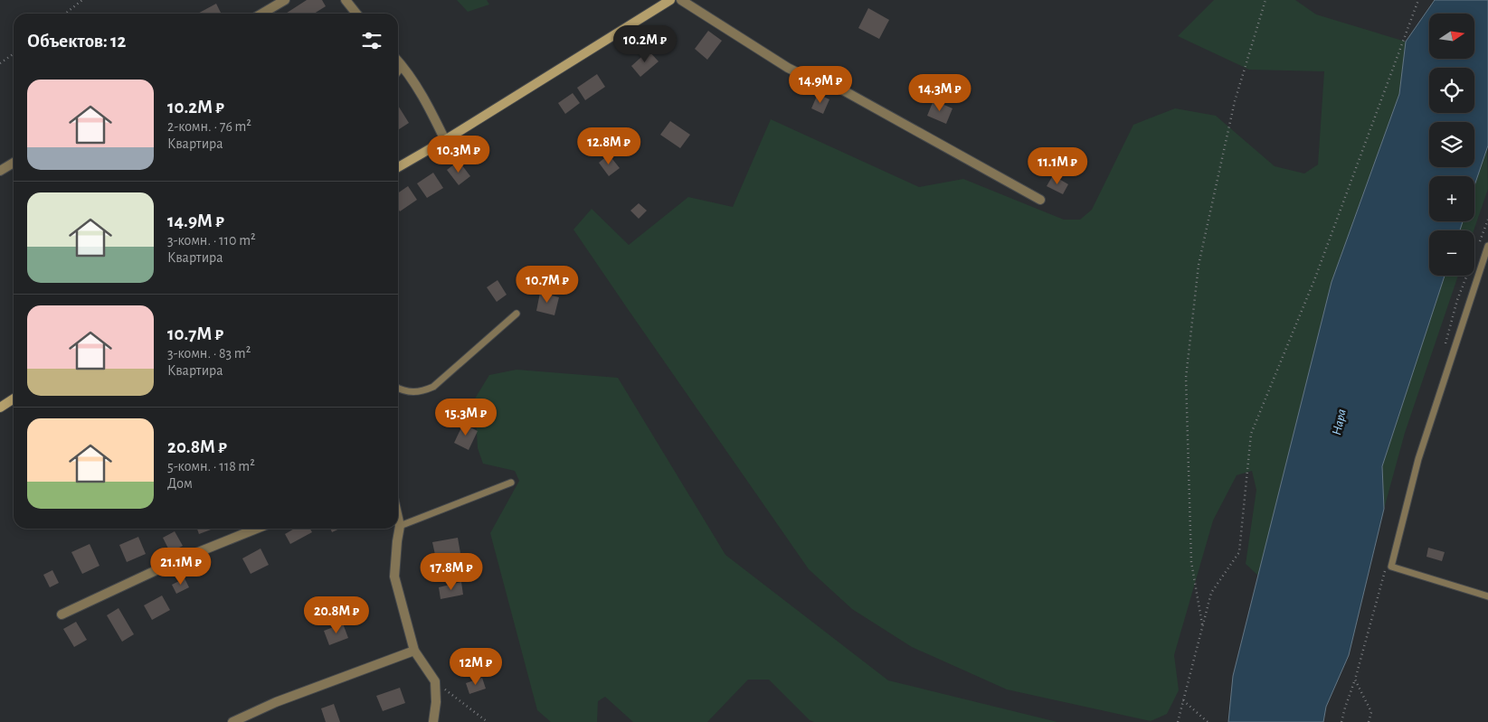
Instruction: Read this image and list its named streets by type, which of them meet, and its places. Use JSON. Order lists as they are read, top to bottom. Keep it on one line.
{"water":["Нара"],"north":"right","page":{"map_buttons":["+","−"],"heading":"Объектов: 12","price":["10.2M ₽","14.9M ₽","14.3M ₽","12.8M ₽","10.3M ₽","11.1M ₽","10.7M ₽","15.3M ₽","21.1M ₽","17.8M ₽","20.8M ₽","12M ₽"],"list":[{"name":"10.2M ₽","note":"2-комн. · 76 m² · Квартира"},{"name":"14.9M ₽","note":"3-комн. · 110 m² · Квартира"},{"name":"10.7M ₽","note":"3-комн. · 83 m² · Квартира"},{"name":"20.8M ₽","note":"5-комн. · 118 m² · Дом"}]}}
